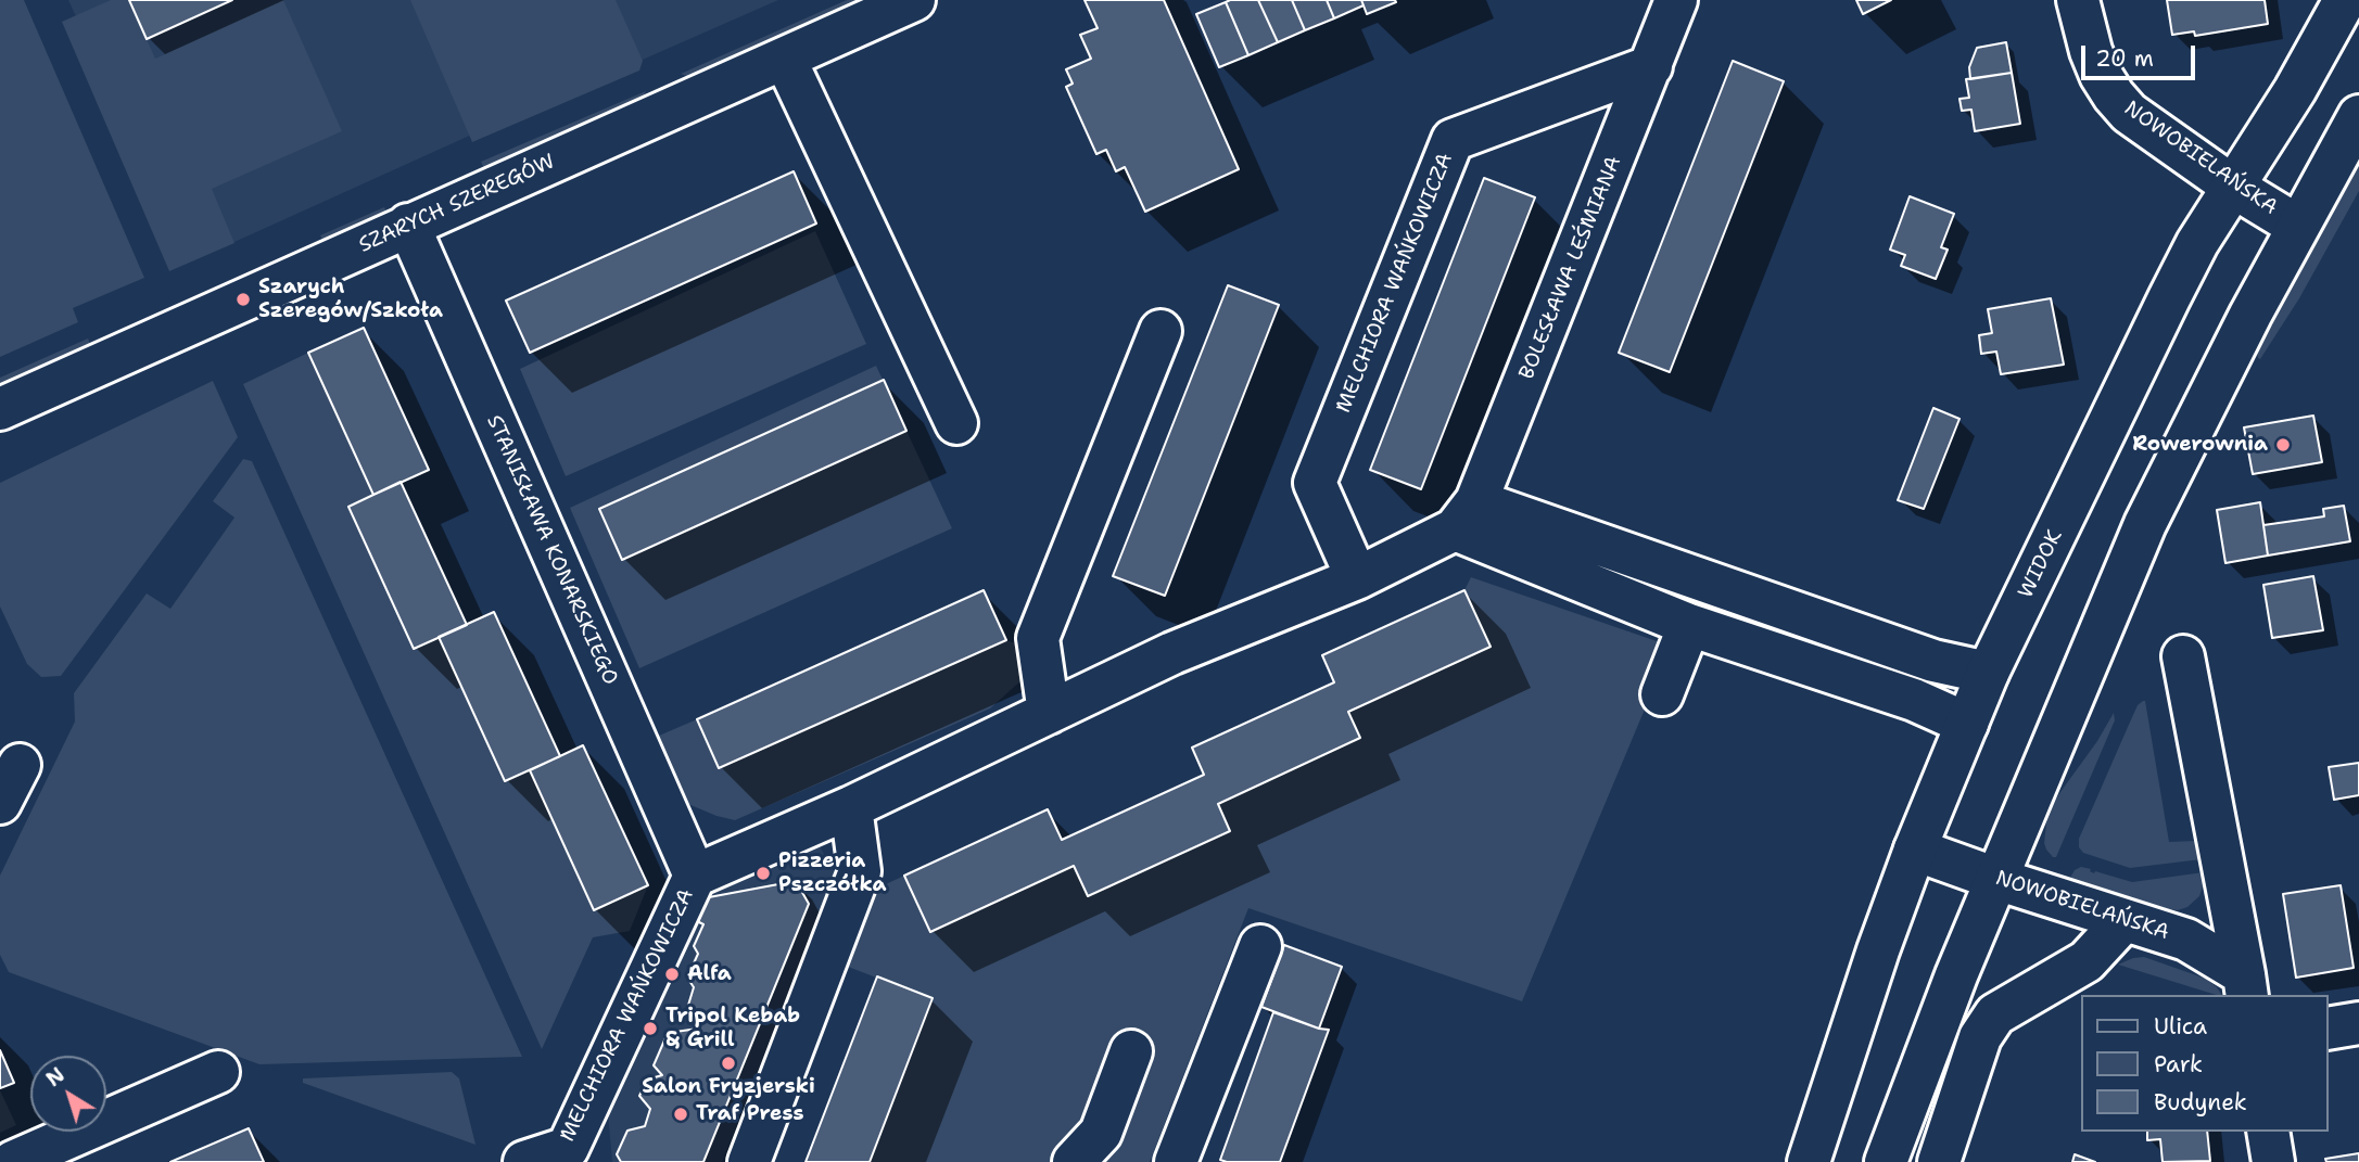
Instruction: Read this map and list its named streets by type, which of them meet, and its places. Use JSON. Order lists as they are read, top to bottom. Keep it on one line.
{"streets":{"street":["NOWOBIELAŃSKA","SZARYCH SZEREGÓW","BOLESŁAWA LEŚMIANA","MELCHIORA WAŃKOWICZA","STANISŁAWA KONARSKIEGO","WIDOK"]},"crossings":[["NOWOBIELAŃSKA","WIDOK"],["SZARYCH SZEREGÓW","STANISŁAWA KONARSKIEGO"],["BOLESŁAWA LEŚMIANA","MELCHIORA WAŃKOWICZA"],["MELCHIORA WAŃKOWICZA","STANISŁAWA KONARSKIEGO"]],"places":["Szarych Szeregów/Szkoła","Rowerownia","Pizzeria Pszczółka","Alfa","Tripol Kebab & Grill","Salon Fryzjerski","Traf Press"],"legend":["Ulica","Park","Budynek"],"scale_bar":"20 m","north":"top left"}
